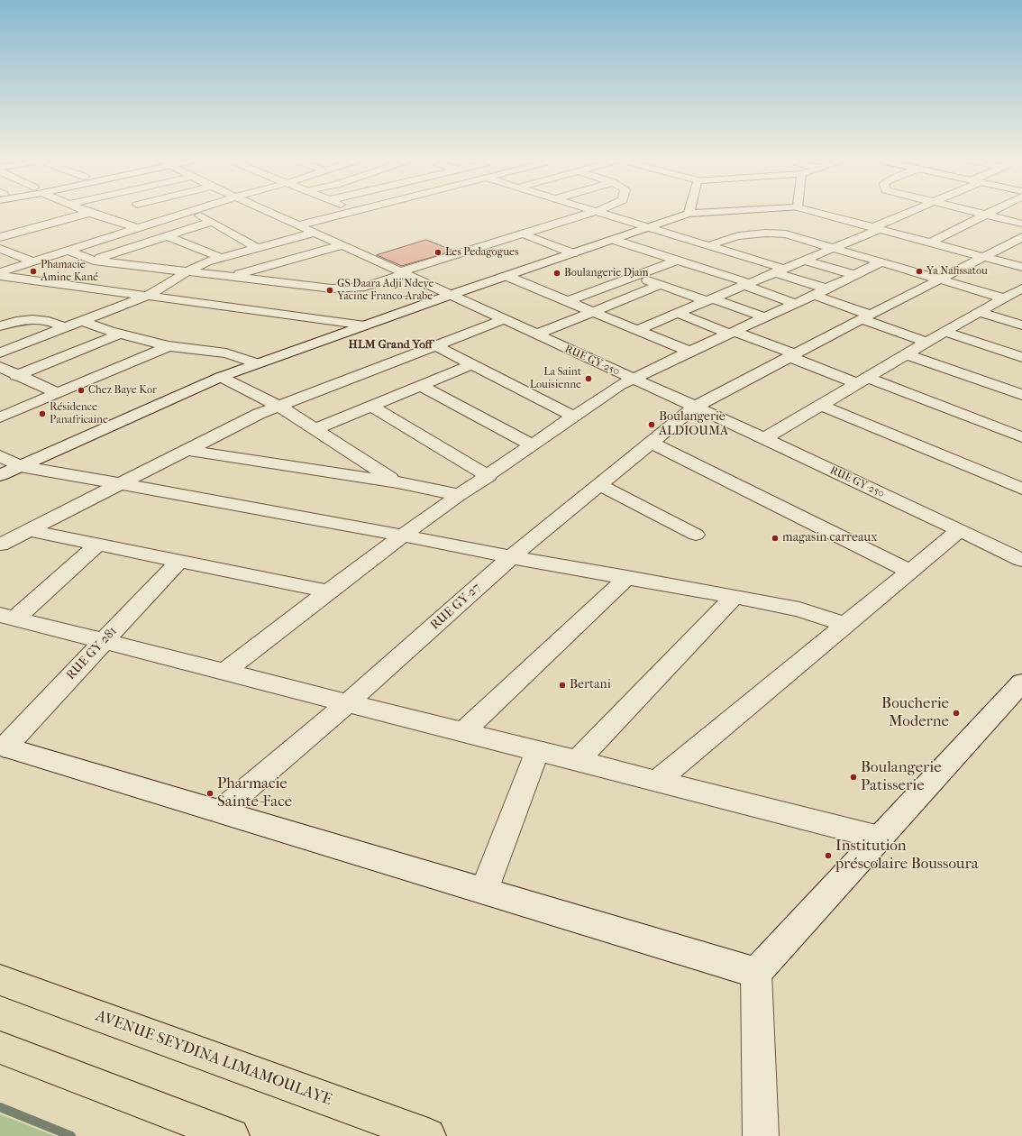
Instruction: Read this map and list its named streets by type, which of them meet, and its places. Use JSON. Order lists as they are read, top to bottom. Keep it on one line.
{"streets":{"highway":["AVENUE SEYDINA LIMAMOULAYE"],"street":["RUE GY-250","RUE GY-27","RUE GY-281"]},"crossings":[["RUE GY-250","RUE GY-27"]],"districts":["HLM Grand Yoff"],"places":["Les Pedagogues","Phamacie Amine Kané","Ya Nafissatou","Boulangerie Djam","GS Daara Adji Ndeye Yacine Franco-Arabe","La Saint Louisienne","Chez Baye Kor","Résidence Panafricaine","Boulangerie ALDIOUMA","magasin carreaux","Bertani","Boucherie Moderne","Boulangerie Patisserie","Pharmacie Sainte-Face","Institution préscolaire Boussoura"]}
